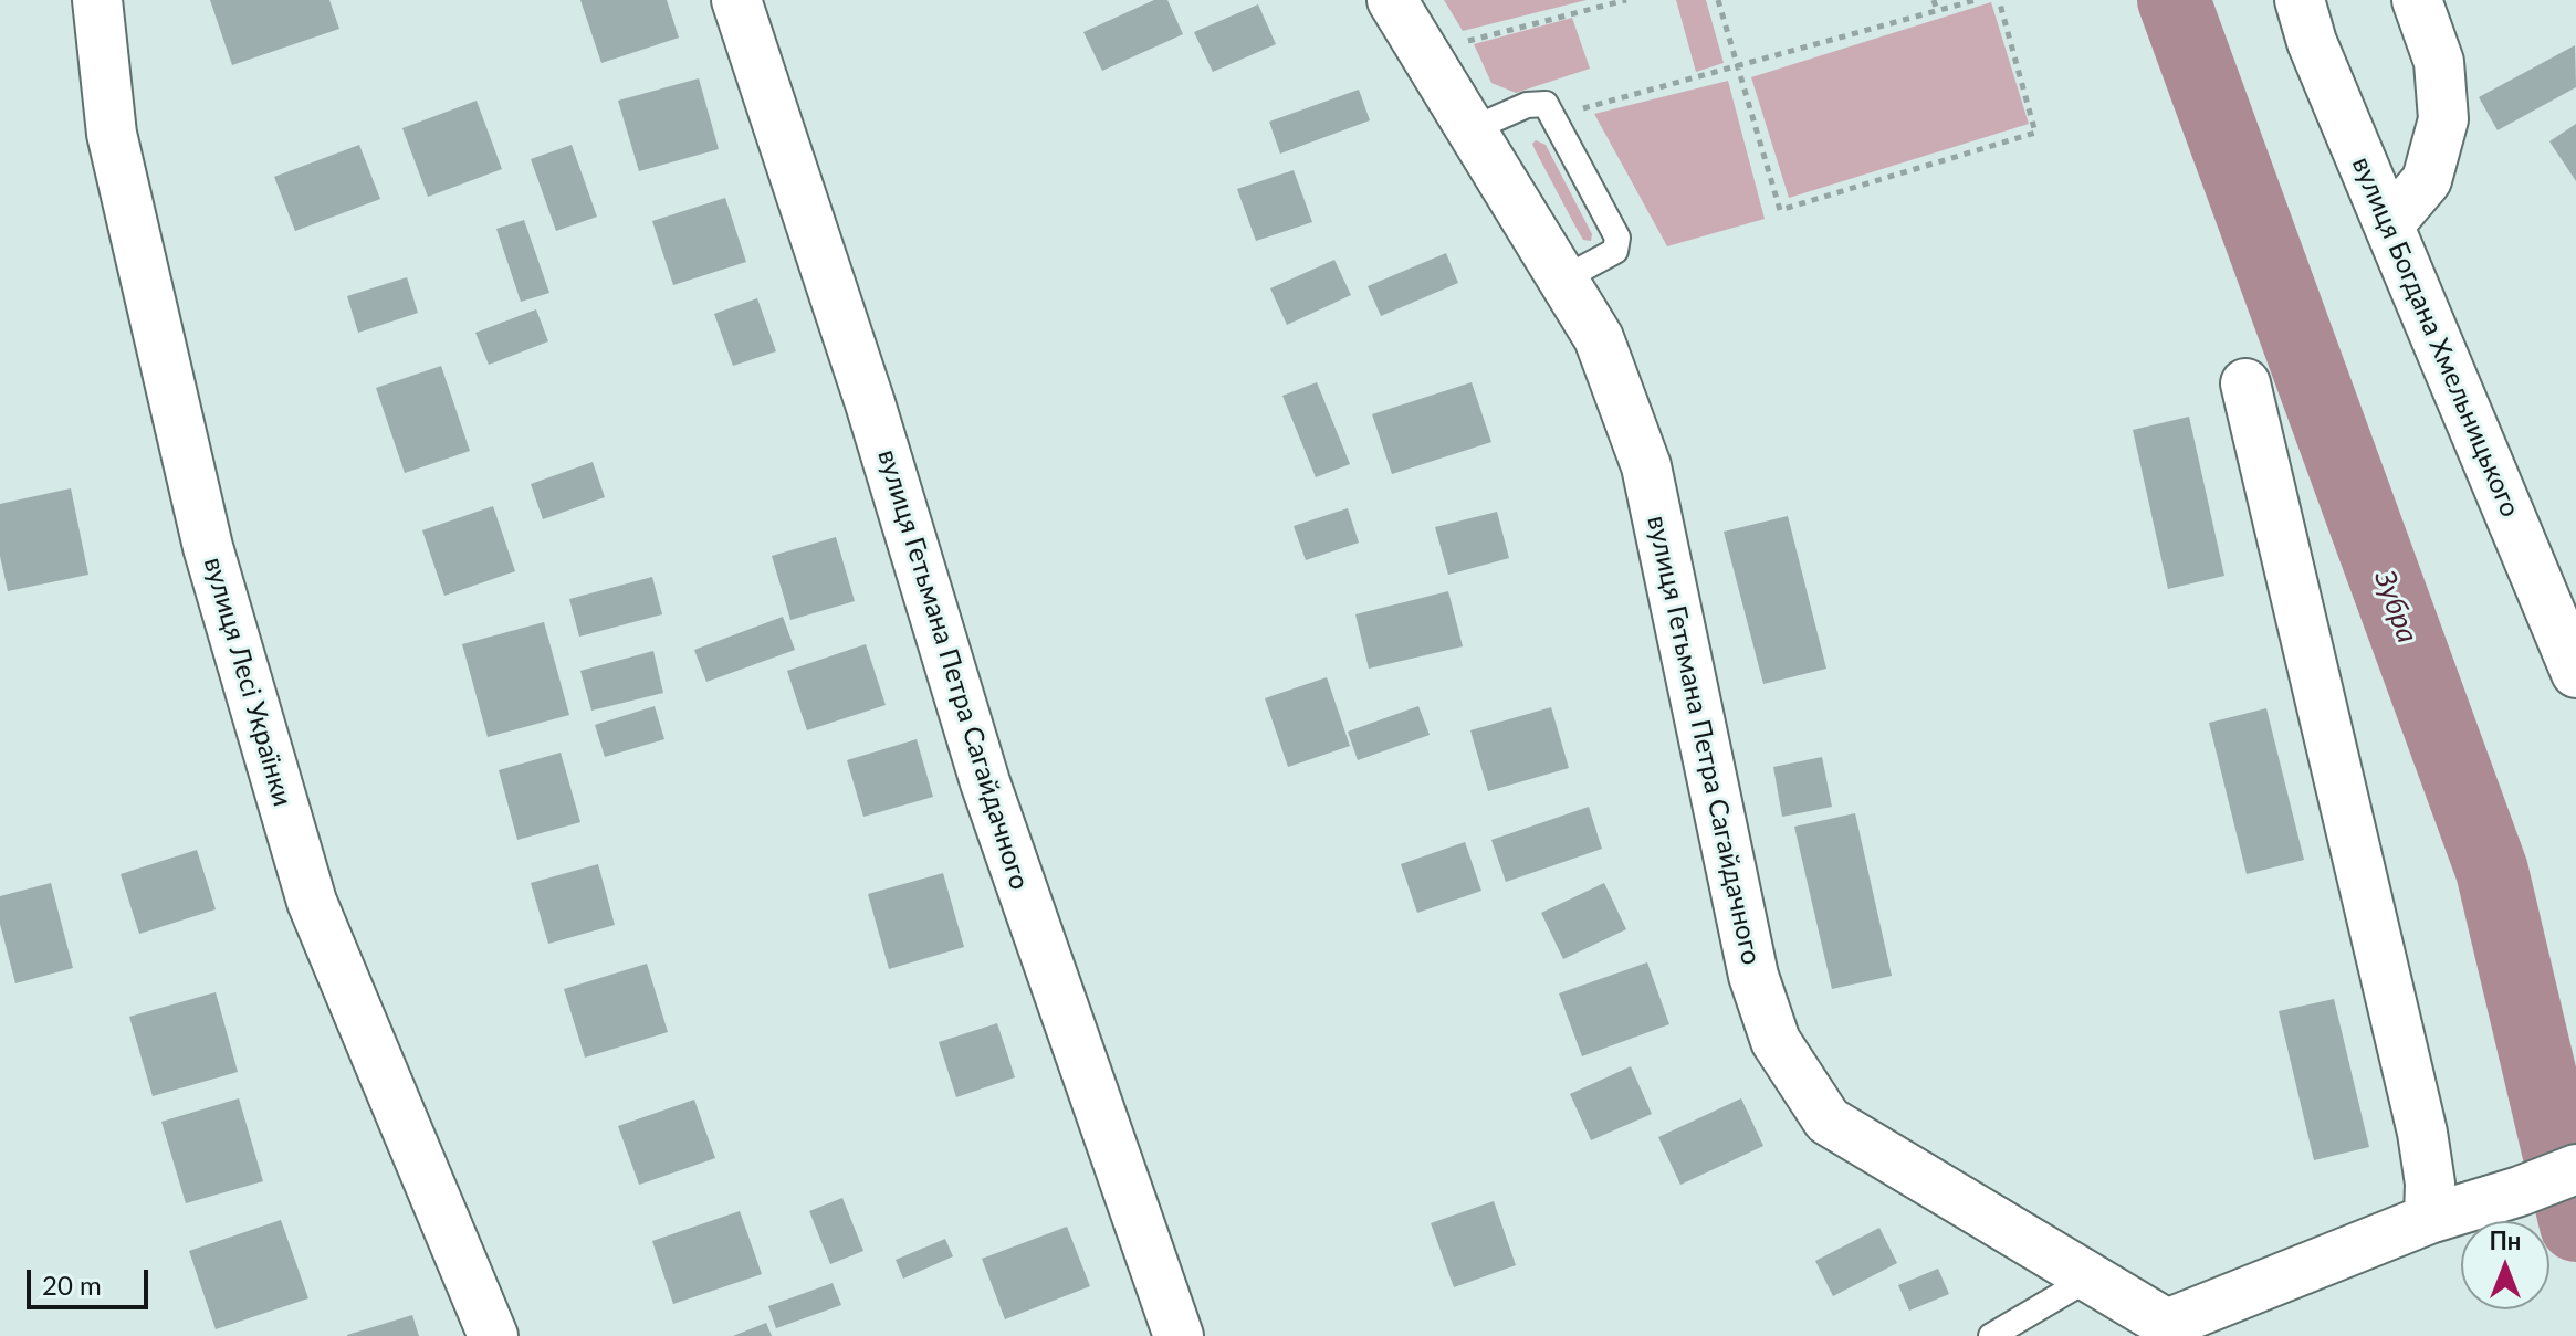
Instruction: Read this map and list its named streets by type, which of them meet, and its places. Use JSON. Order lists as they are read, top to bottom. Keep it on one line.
{"streets":{"street":["вулиця Богдана Хмельницького","вулиця Гетьмана Петра Сагайдачного","вулиця Лесі Українки"]},"water":["Зубра"],"scale_bar":"20 m","north":"top"}
